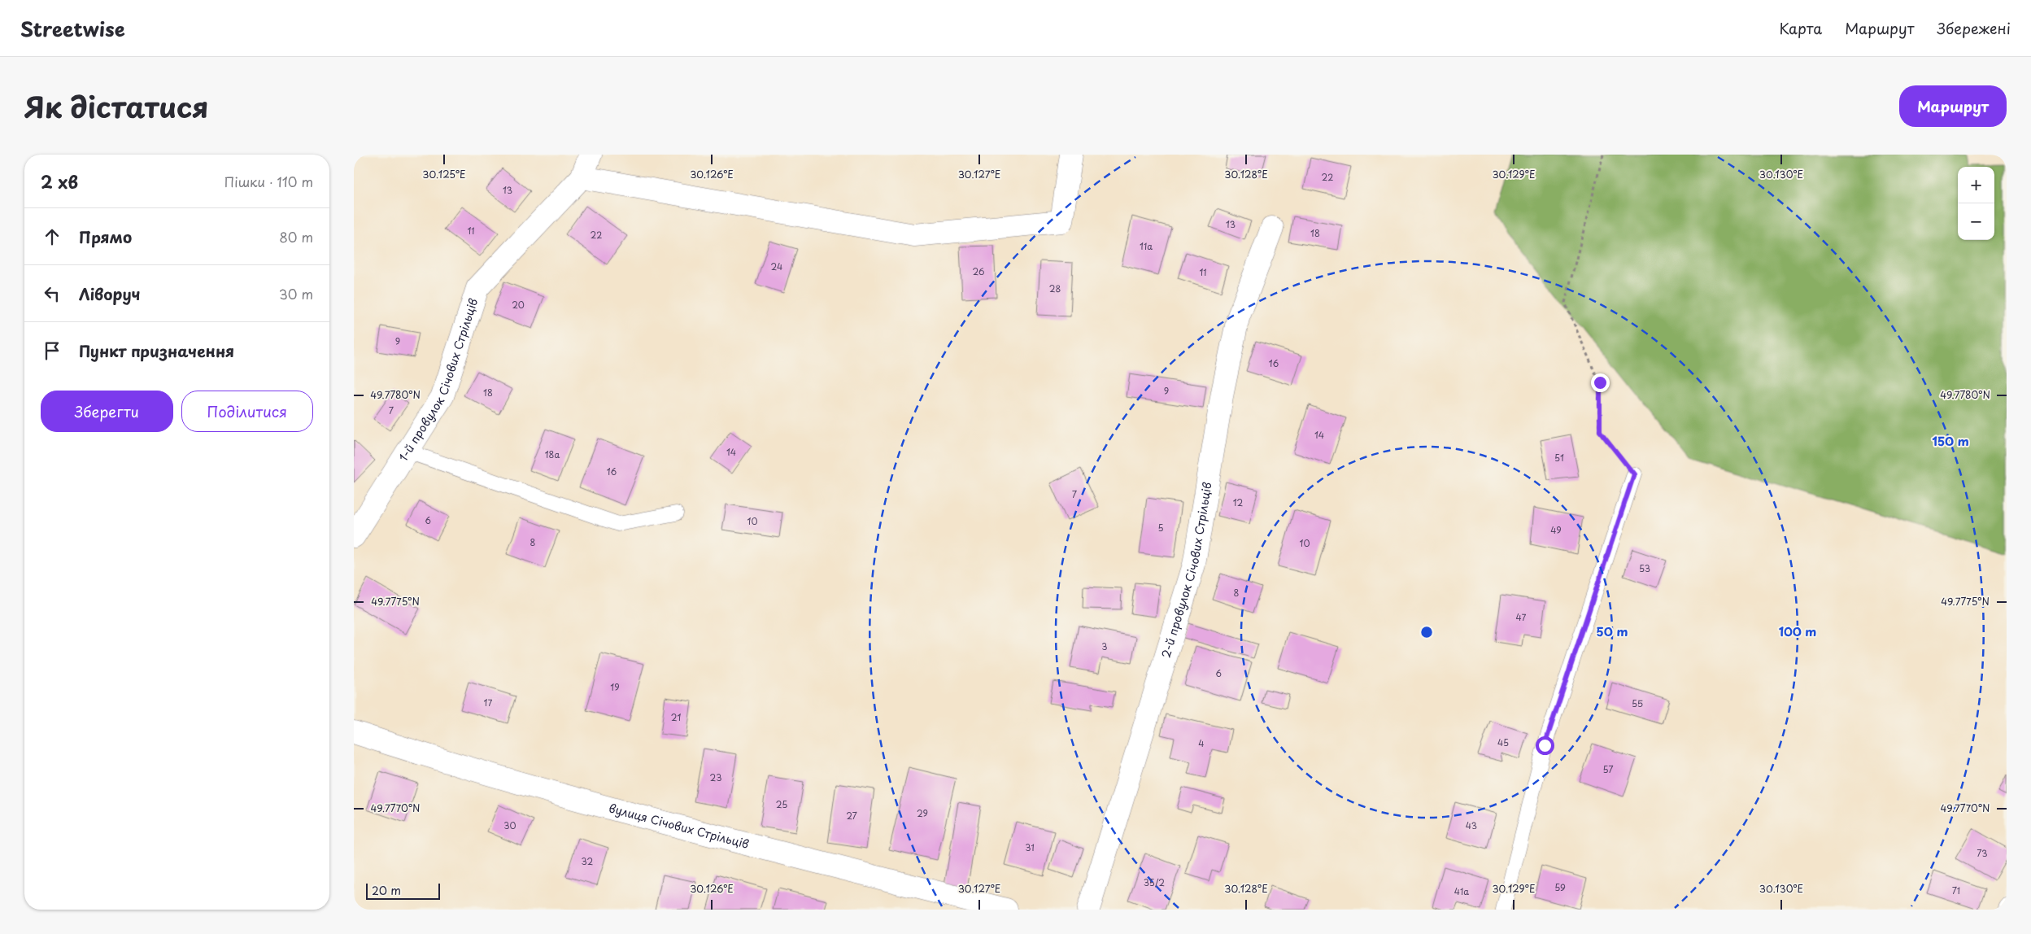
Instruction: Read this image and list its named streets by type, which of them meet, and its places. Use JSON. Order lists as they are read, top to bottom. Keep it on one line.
{"streets":{"street":["1-й провулок Січових Стрільців","2-й провулок Січових Стрільців","вулиця Січових Стрільців"]},"house_numbers":["22","13","13","11","18","22","11а","24","26","11","28","20","9","16","9","18","7","14","14","18а","51","16","7","12","6","10","5","49","8","10","53","8","47","3","6","19","17","55","21","45","4","57","23","25","29","27","30","43","31","73","32","35/2","59","71","41а"],"scale_bar":"20 m","page":{"header":"Streetwise","nav":["Карта","Маршрут","Збережені"],"title":"Як дістатися","buttons":["Маршрут",["Зберегти","Поділитися"]],"heading":["2 хв","Пішки · 110 m"],"map_buttons":["+","−"],"list":[["Прямо","80 m"],["Ліворуч","30 m"],"Пункт призначення"],"scale":"20 m"},"coordinates":["30.125°E","30.126°E","30.127°E","30.128°E","30.129°E","30.130°E","49.7780°N","49.7775°N","49.7770°N"],"rings":["150 m","50 m","100 m"]}
